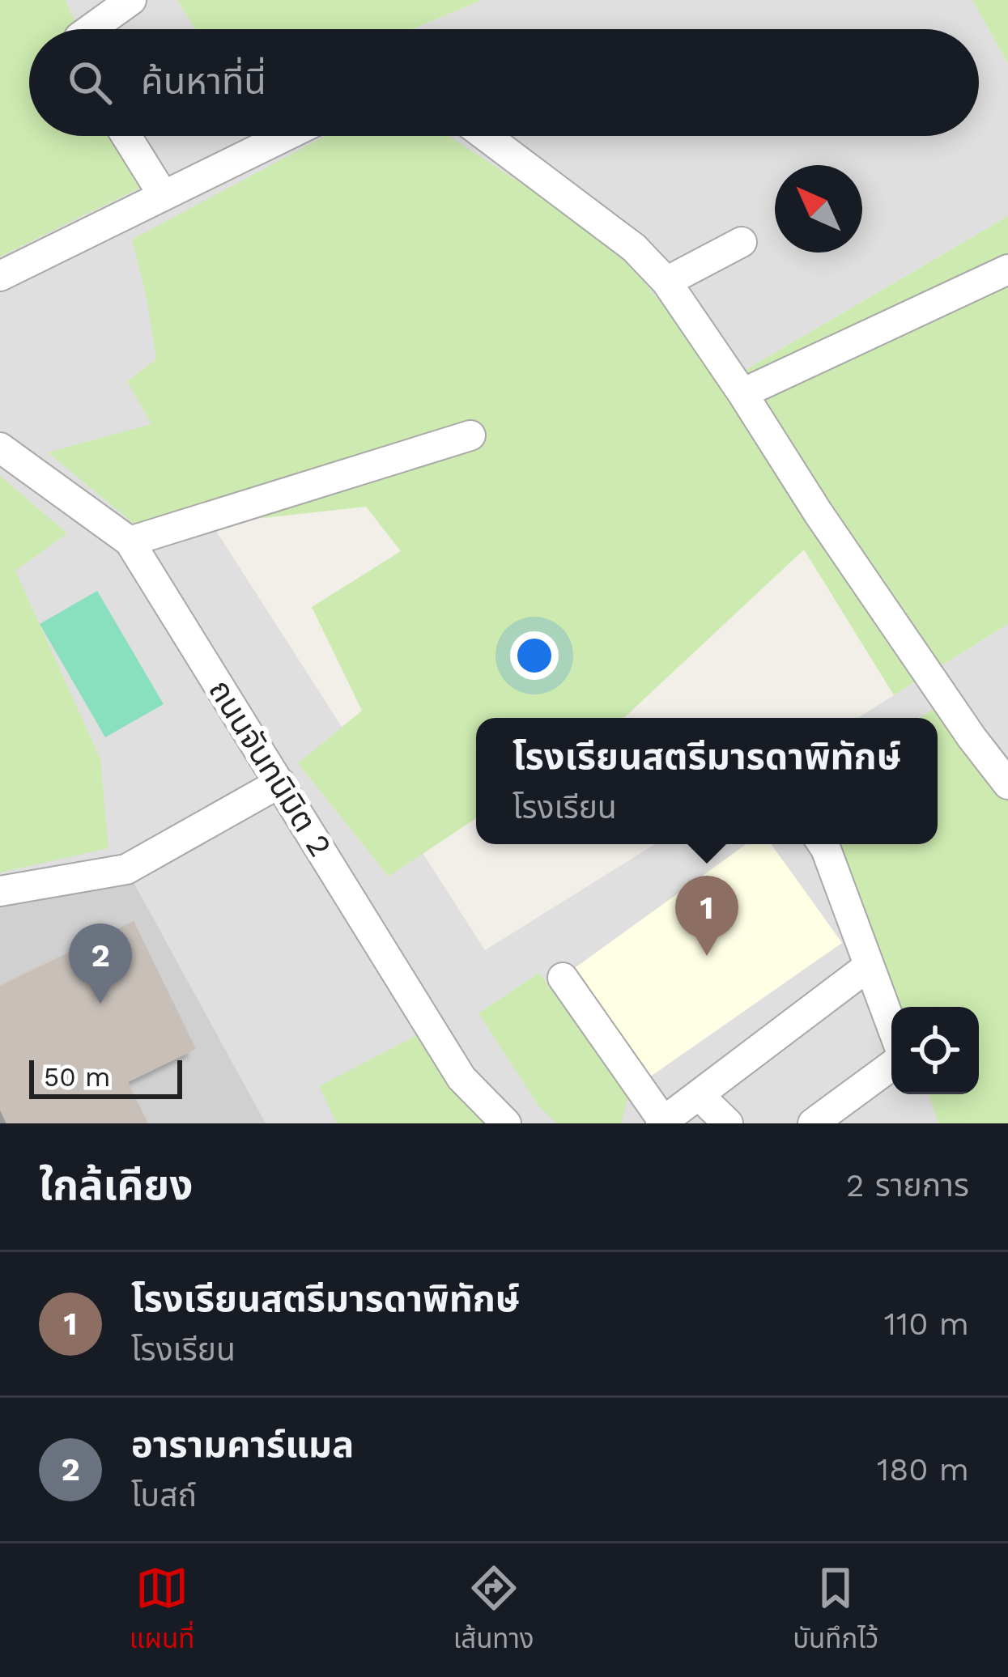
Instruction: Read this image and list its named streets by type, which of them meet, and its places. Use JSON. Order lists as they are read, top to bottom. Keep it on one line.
{"streets":{"street":["ถนนจันทนิมิต 2"]},"scale_bar":"50 m","north":"top left","page":{"search":"ค้นหาที่นี่","popup":["โรงเรียนสตรีมารดาพิทักษ์","โรงเรียน"],"pins":["1","2"],"scale":"50 m","heading":["ใกล้เคียง","2 รายการ"],"list":[{"mark":"1","name":"โรงเรียนสตรีมารดาพิทักษ์","note":"โรงเรียน","value":"110 m"},{"mark":"2","name":"อารามคาร์แมล","note":"โบสถ์","value":"180 m"}],"nav":["แผนที่","เส้นทาง","บันทึกไว้"]}}
